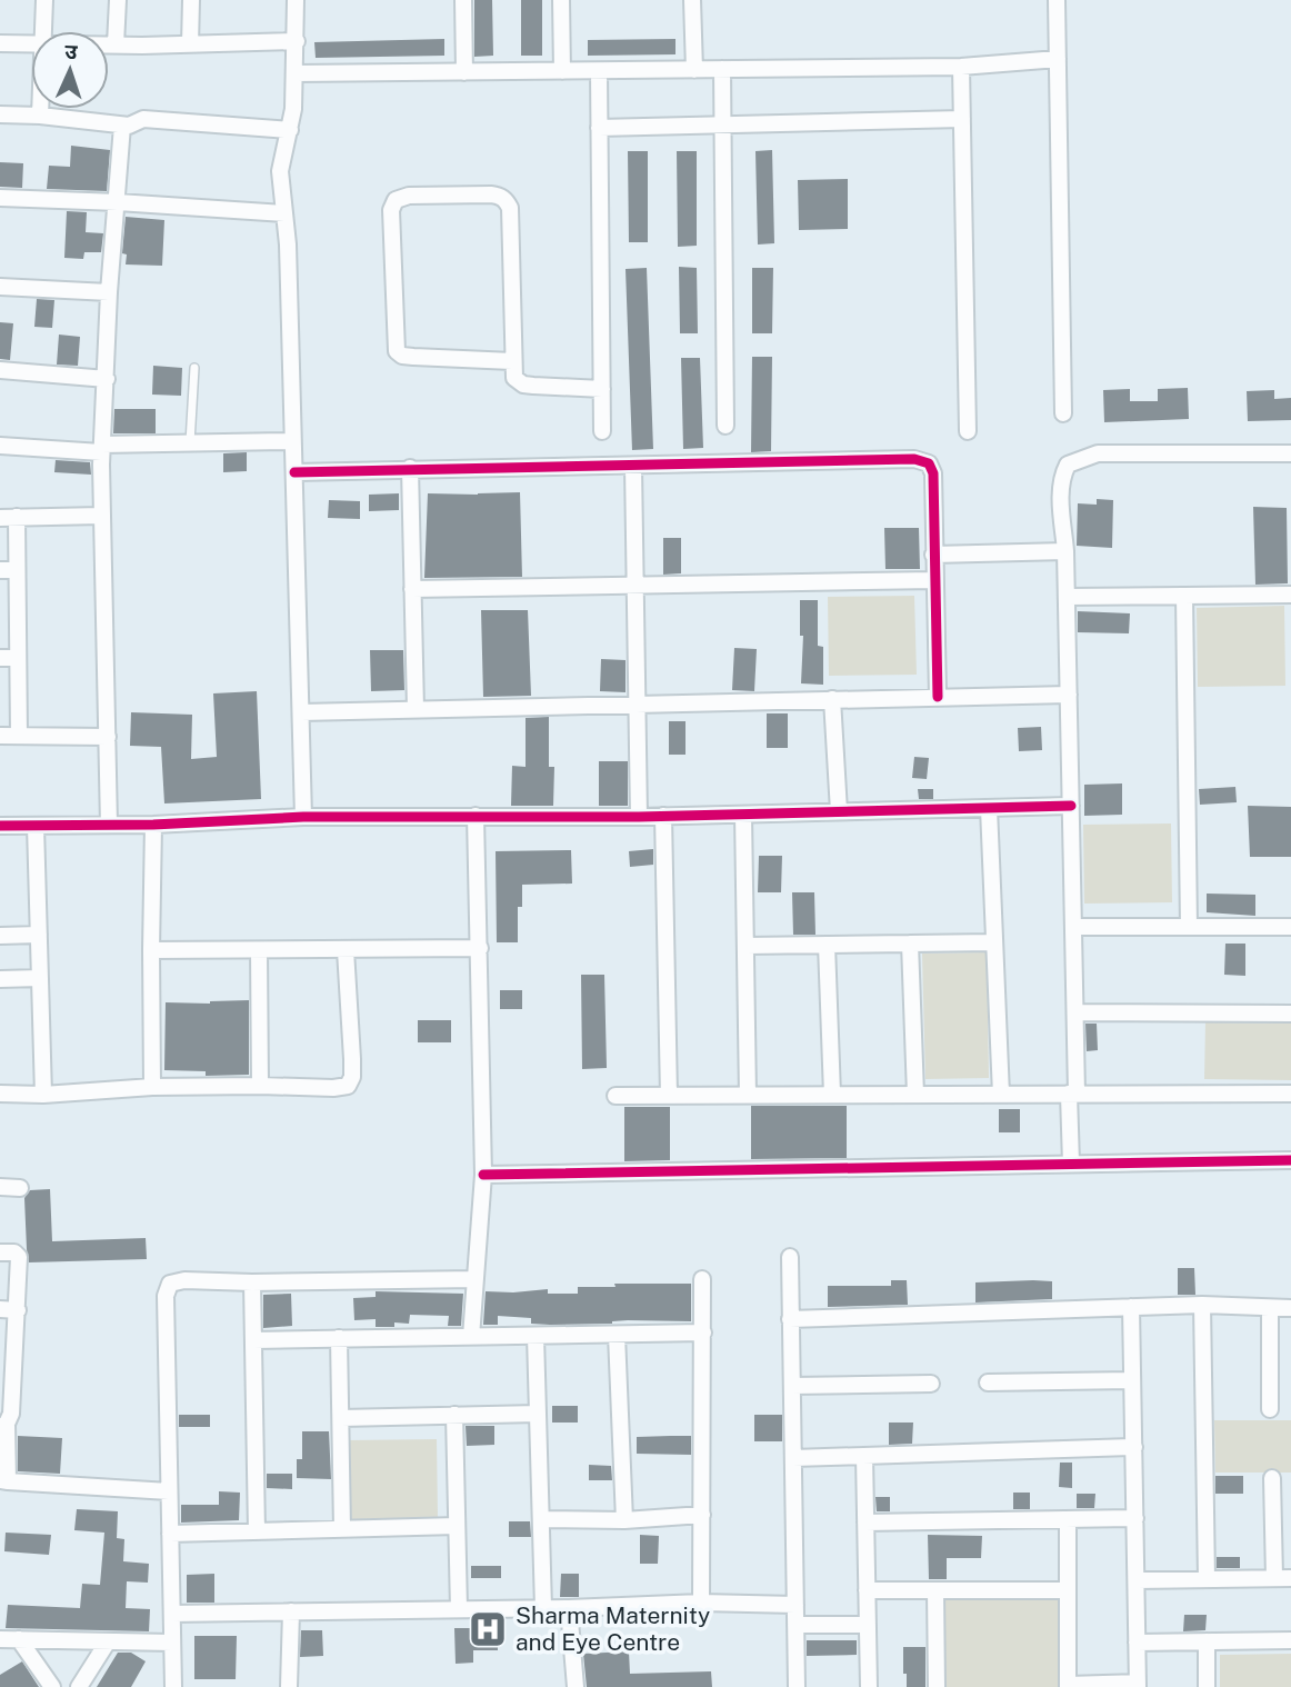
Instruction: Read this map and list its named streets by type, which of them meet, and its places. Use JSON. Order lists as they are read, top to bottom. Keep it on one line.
{"places":{"hospital":["Sharma Maternity and Eye Centre"]},"north":"top"}
